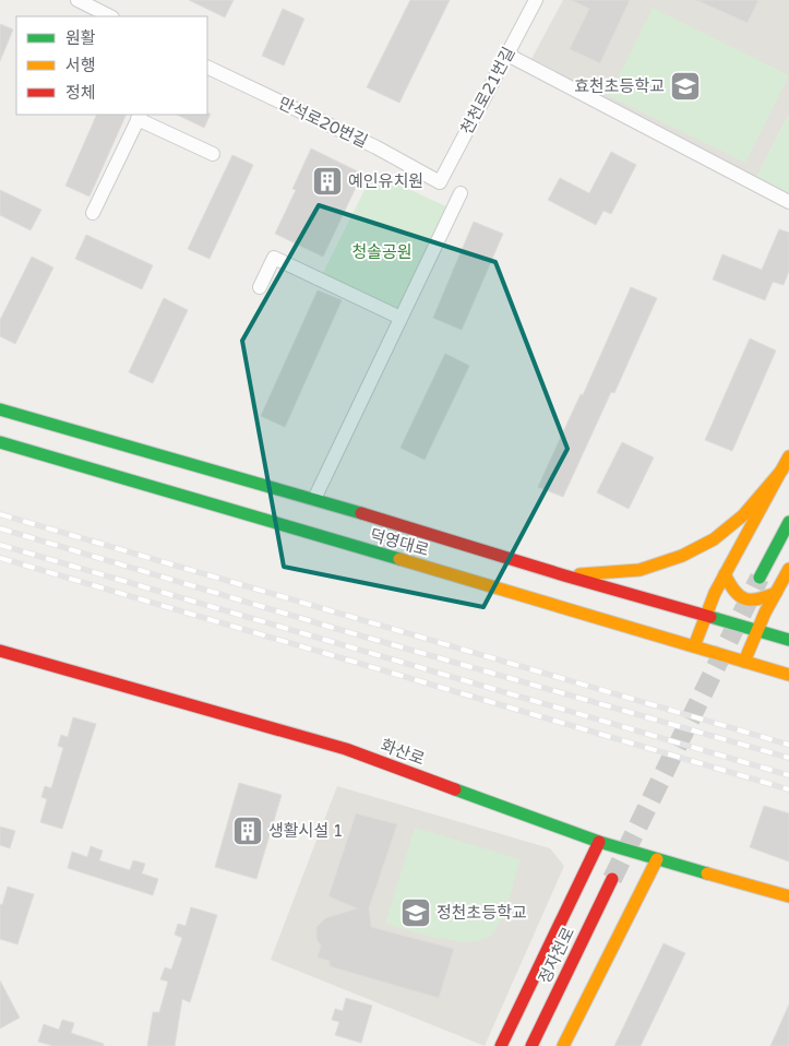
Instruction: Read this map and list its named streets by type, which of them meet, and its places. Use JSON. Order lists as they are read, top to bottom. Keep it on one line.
{"streets":{"street":["천천로21번길","만석로20번길","덕영대로","화산로","정자천로"]},"crossings":[["천천로21번길","만석로20번길"]],"parks":["청솔공원"],"places":{"school or university":["효천초등학교","정천초등학교"],"building":["예인유치원","생활시설 1"]},"legend":["원활","서행","정체"]}
